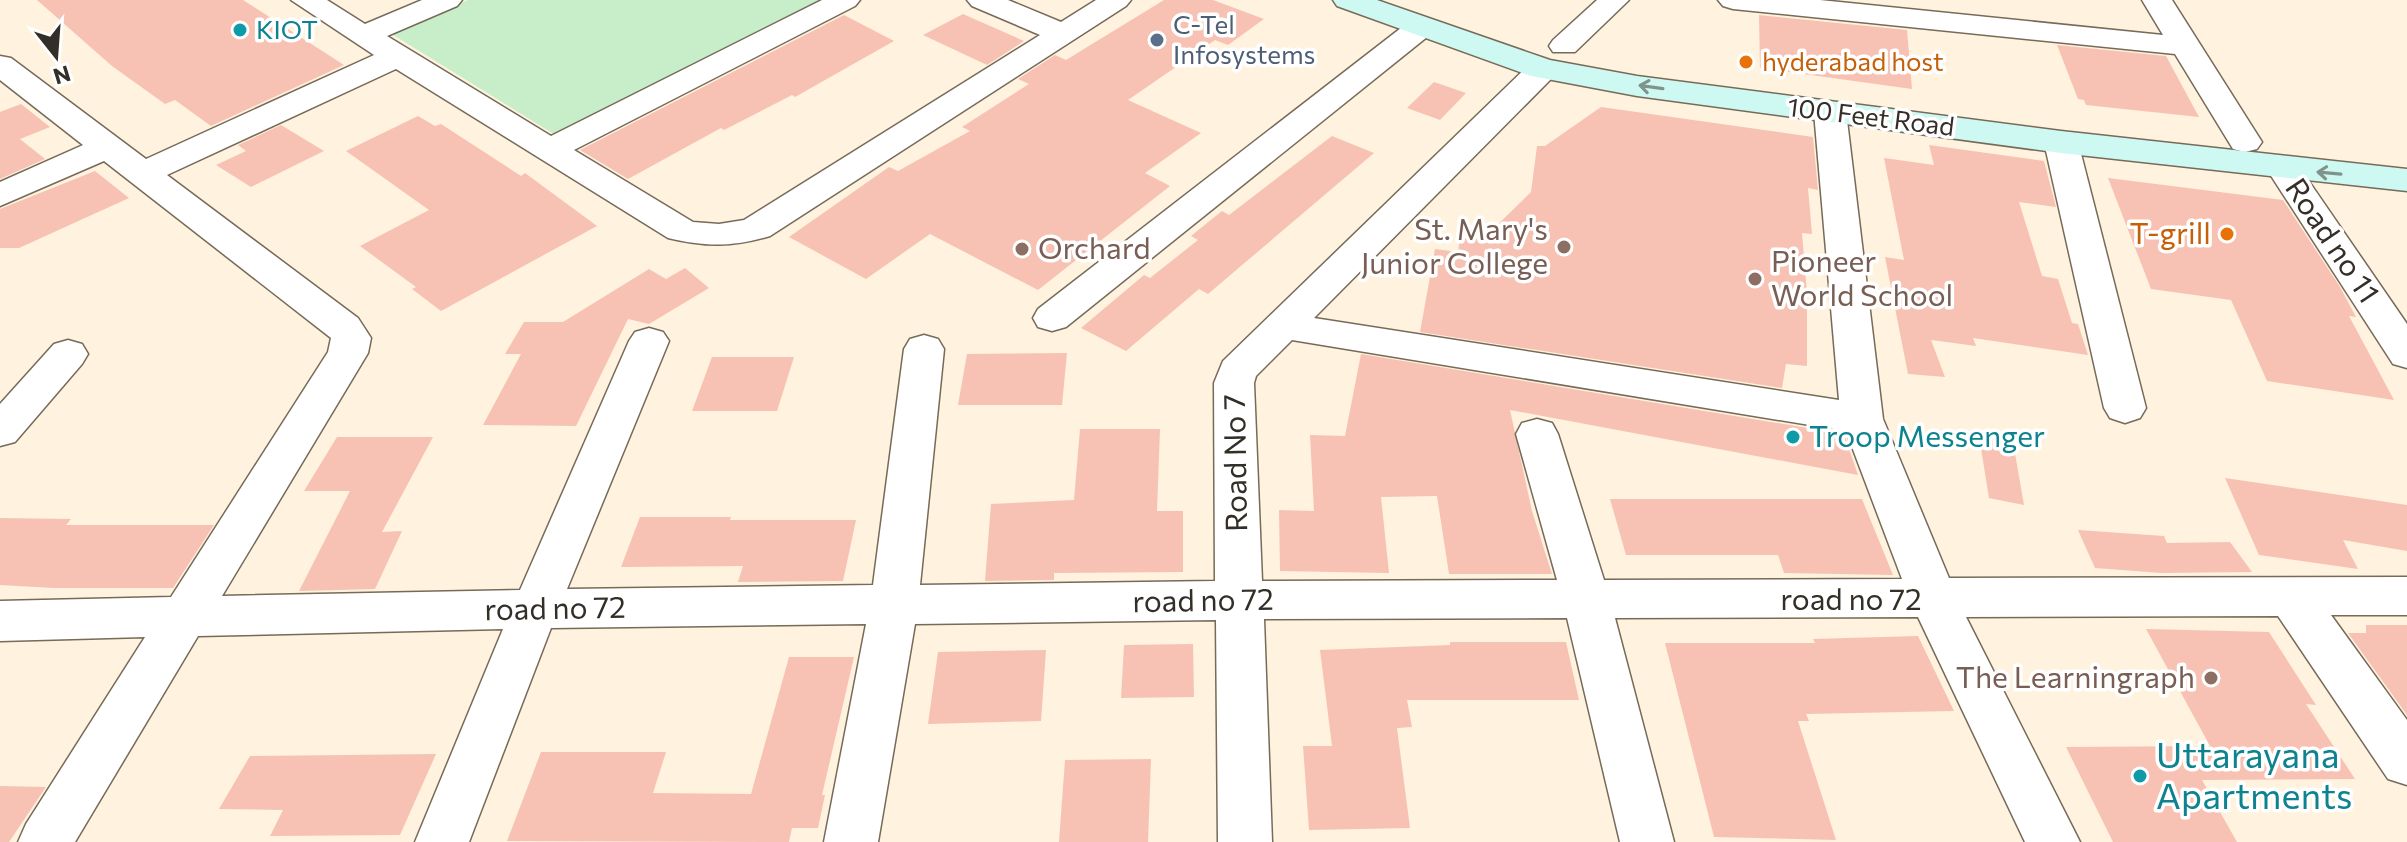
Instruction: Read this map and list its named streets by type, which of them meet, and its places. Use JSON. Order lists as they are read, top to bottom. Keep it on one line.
{"streets":{"main road":["100 Feet Road"],"street":["Road no 11","Road No 7","road no 72"]},"crossings":[["100 Feet Road","Road no 11"],["100 Feet Road","Road No 7"],["Road No 7","road no 72"]],"places":["KIOT","C-Tel Infosystems","hyderabad host","T-grill","St. Mary's Junior College","Orchard","Pioneer World School","Troop Messenger","The Learningraph","Uttarayana Apartments"],"north":"bottom"}
